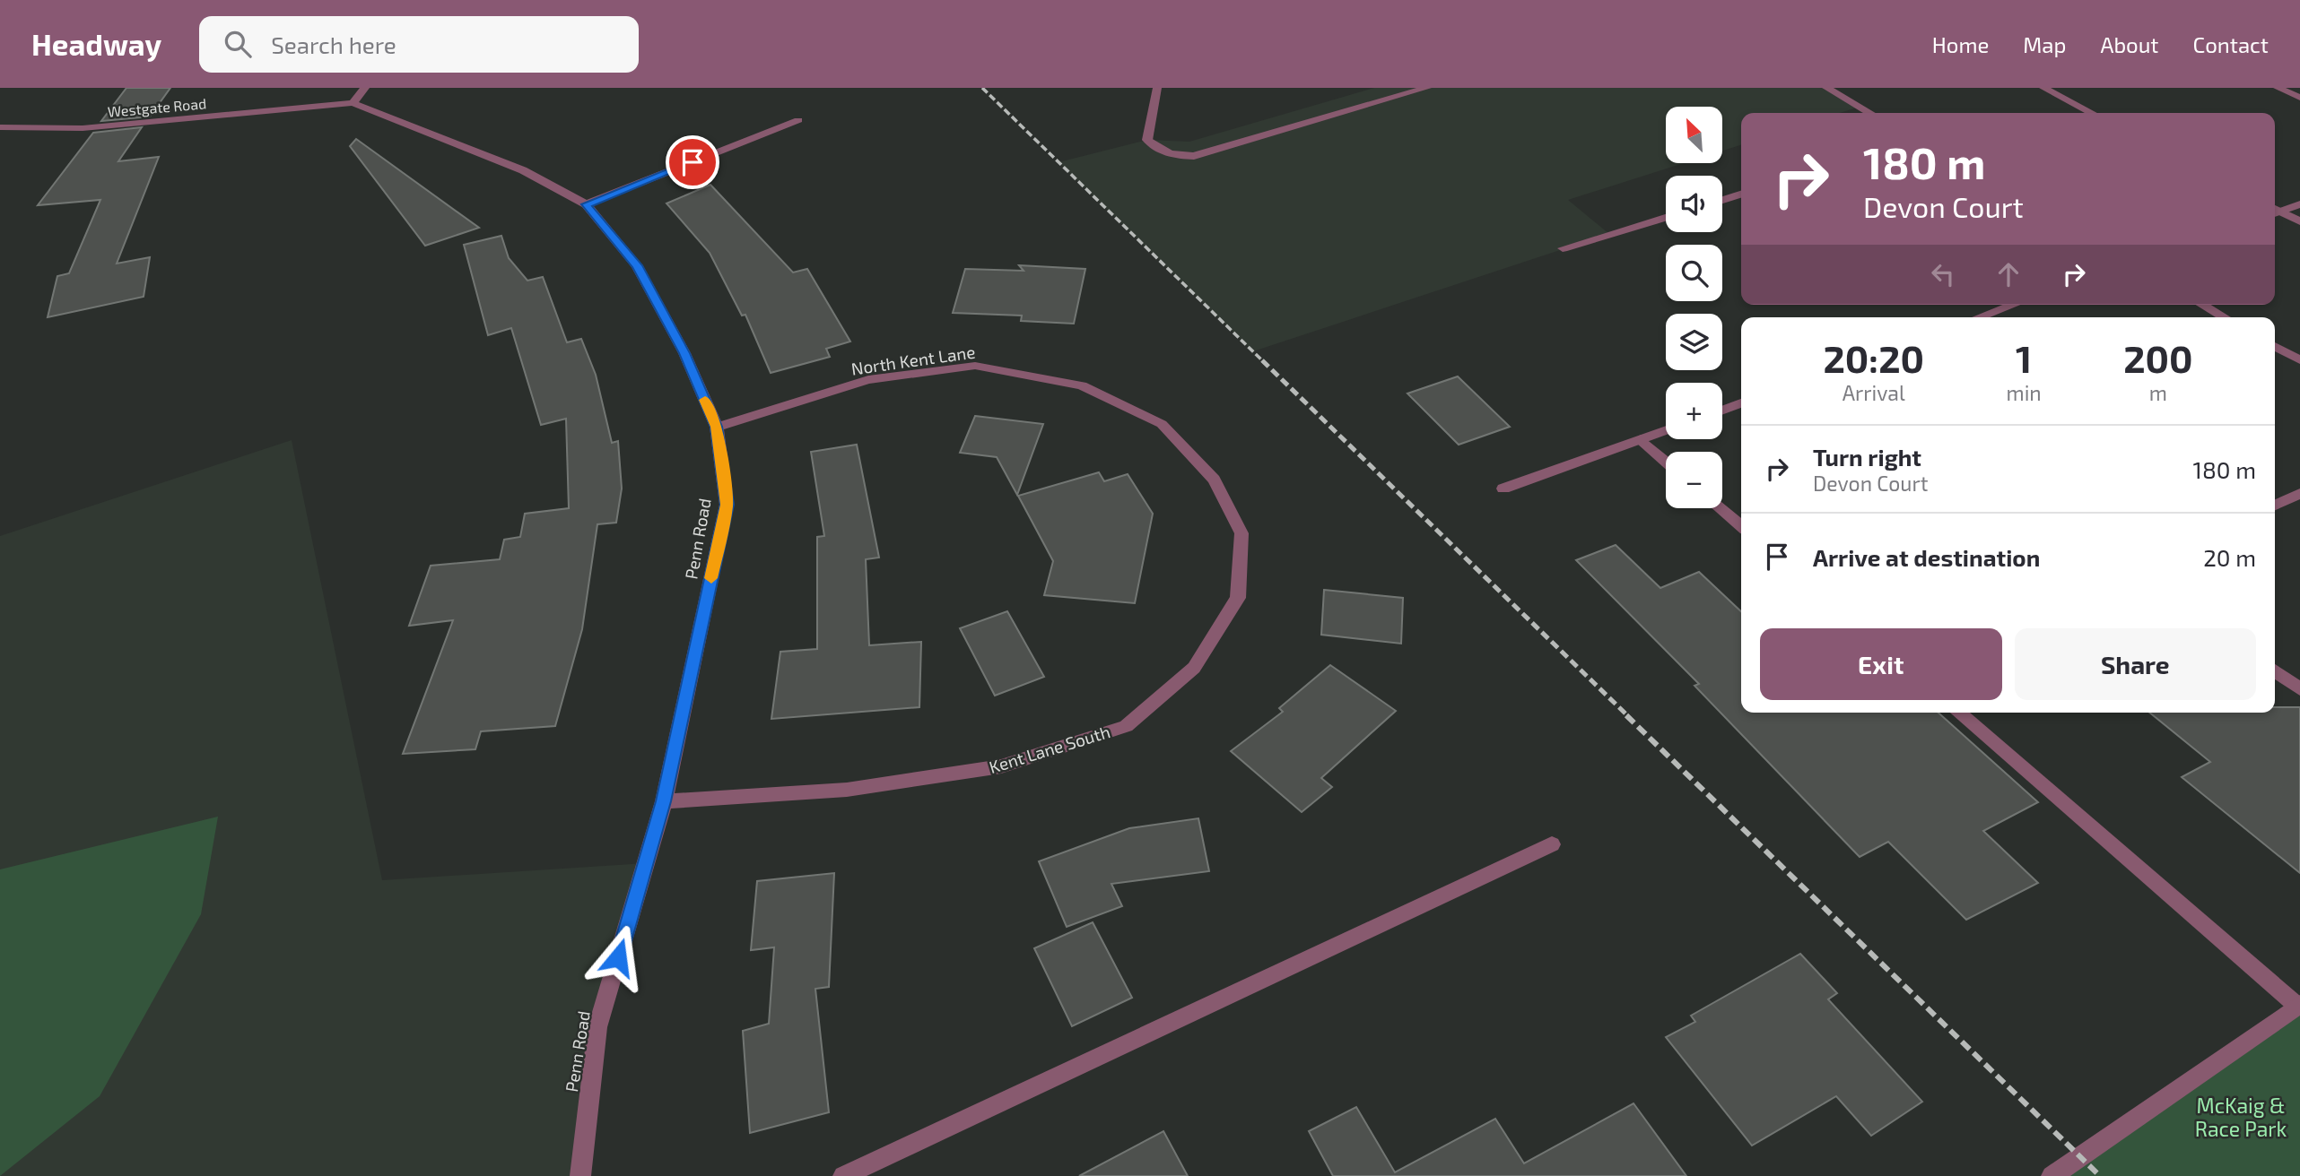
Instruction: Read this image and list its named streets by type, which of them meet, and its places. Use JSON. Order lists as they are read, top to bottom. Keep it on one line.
{"streets":{"street":["Westgate Road","North Kent Lane","Penn Road","Kent Lane South"]},"crossings":[["Westgate Road","Penn Road"],["North Kent Lane","Penn Road"],["North Kent Lane","Kent Lane South"],["Penn Road","Kent Lane South"]],"parks":["McKaig & Race Park"],"north":"top left","page":{"header":"Headway","search":"Search here","nav":["Home","Map","About","Contact"],"map_buttons":["+","−"],"turn":["180 m","Devon Court"],"eta":["20:20","Arrival","1","min","200","m"],"list":[{"name":"Turn right","note":"Devon Court","value":"180 m"},{"name":"Arrive at destination","value":"20 m"}],"buttons":["Exit","Share"]}}
